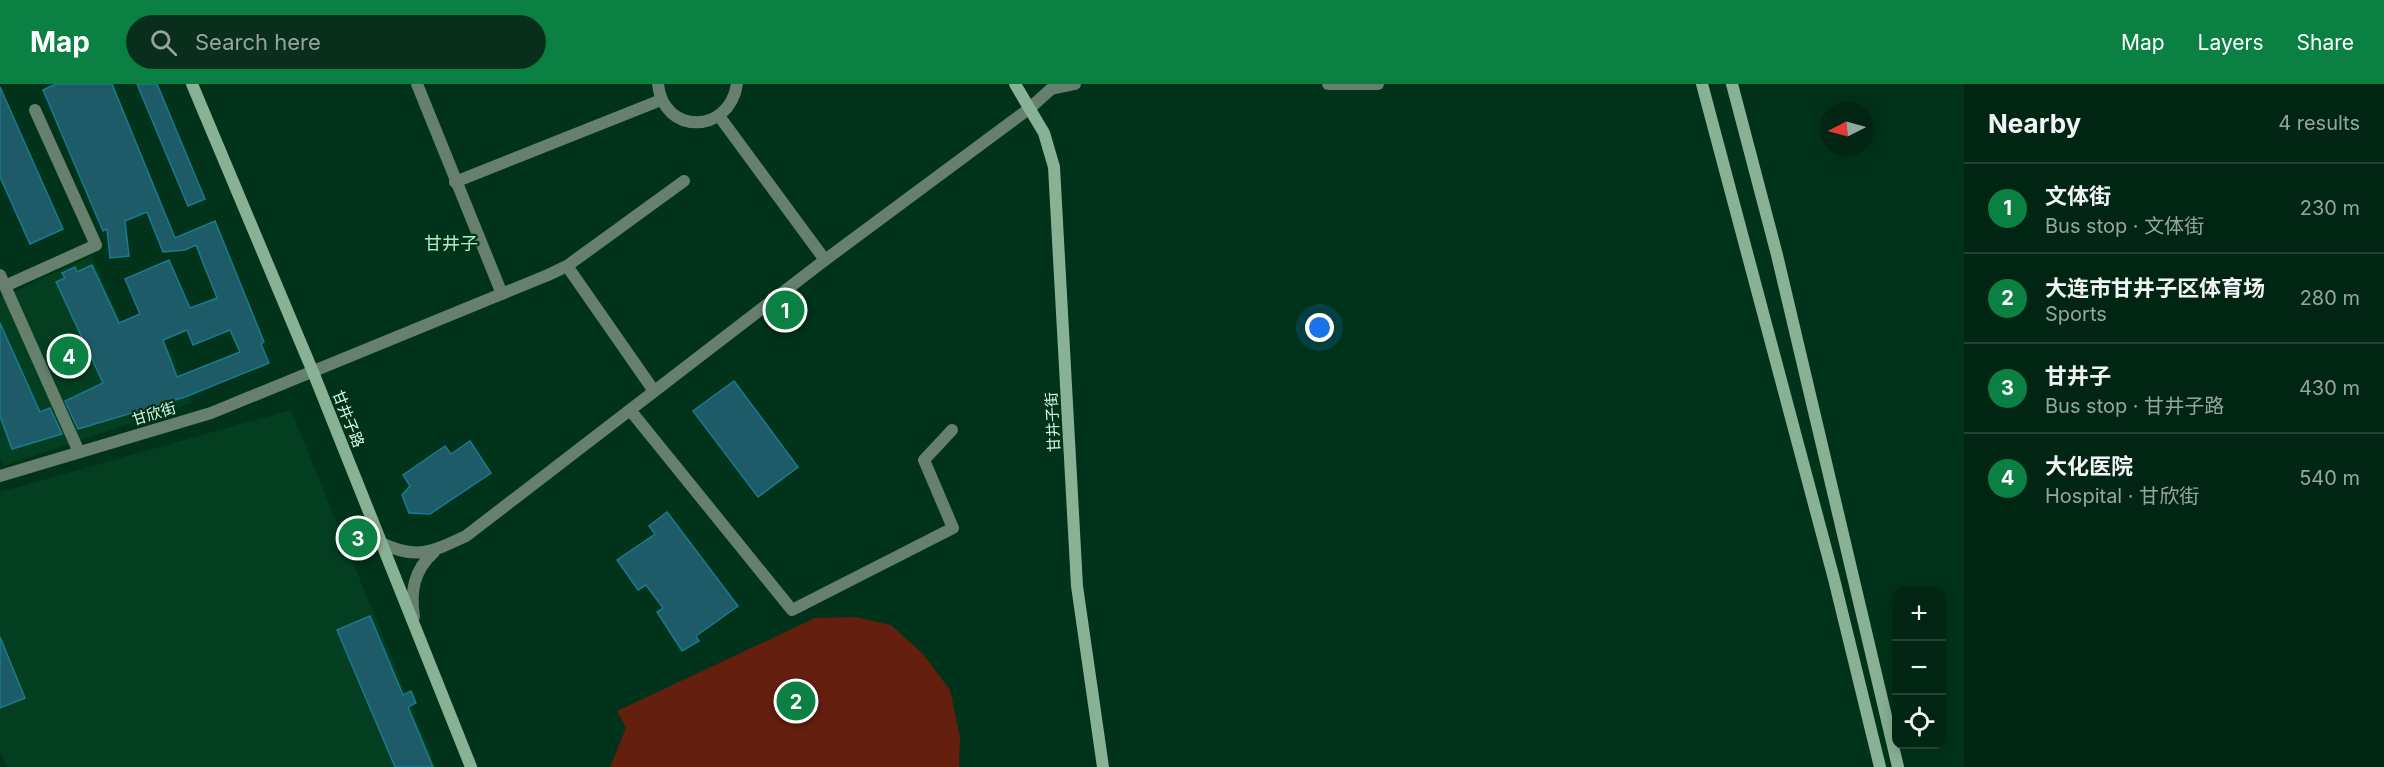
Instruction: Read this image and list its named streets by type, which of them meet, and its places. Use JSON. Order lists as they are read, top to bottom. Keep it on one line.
{"streets":{"street":["甘欣街","甘井子路","甘井子街"]},"crossings":[["甘欣街","甘井子路"]],"districts":["甘井子"],"north":"left","page":{"header":"Map","search":"Search here","nav":["Map","Layers","Share"],"heading":["Nearby","4 results"],"list":[{"mark":"1","name":"文体街","note":"Bus stop · 文体街","value":"230 m"},{"mark":"2","name":"大连市甘井子区体育场","note":"Sports","value":"280 m"},{"mark":"3","name":"甘井子","note":"Bus stop · 甘井子路","value":"430 m"},{"mark":"4","name":"大化医院","note":"Hospital · 甘欣街","value":"540 m"}],"pins":["1","4","3","2"],"map_buttons":["+","−"]}}
